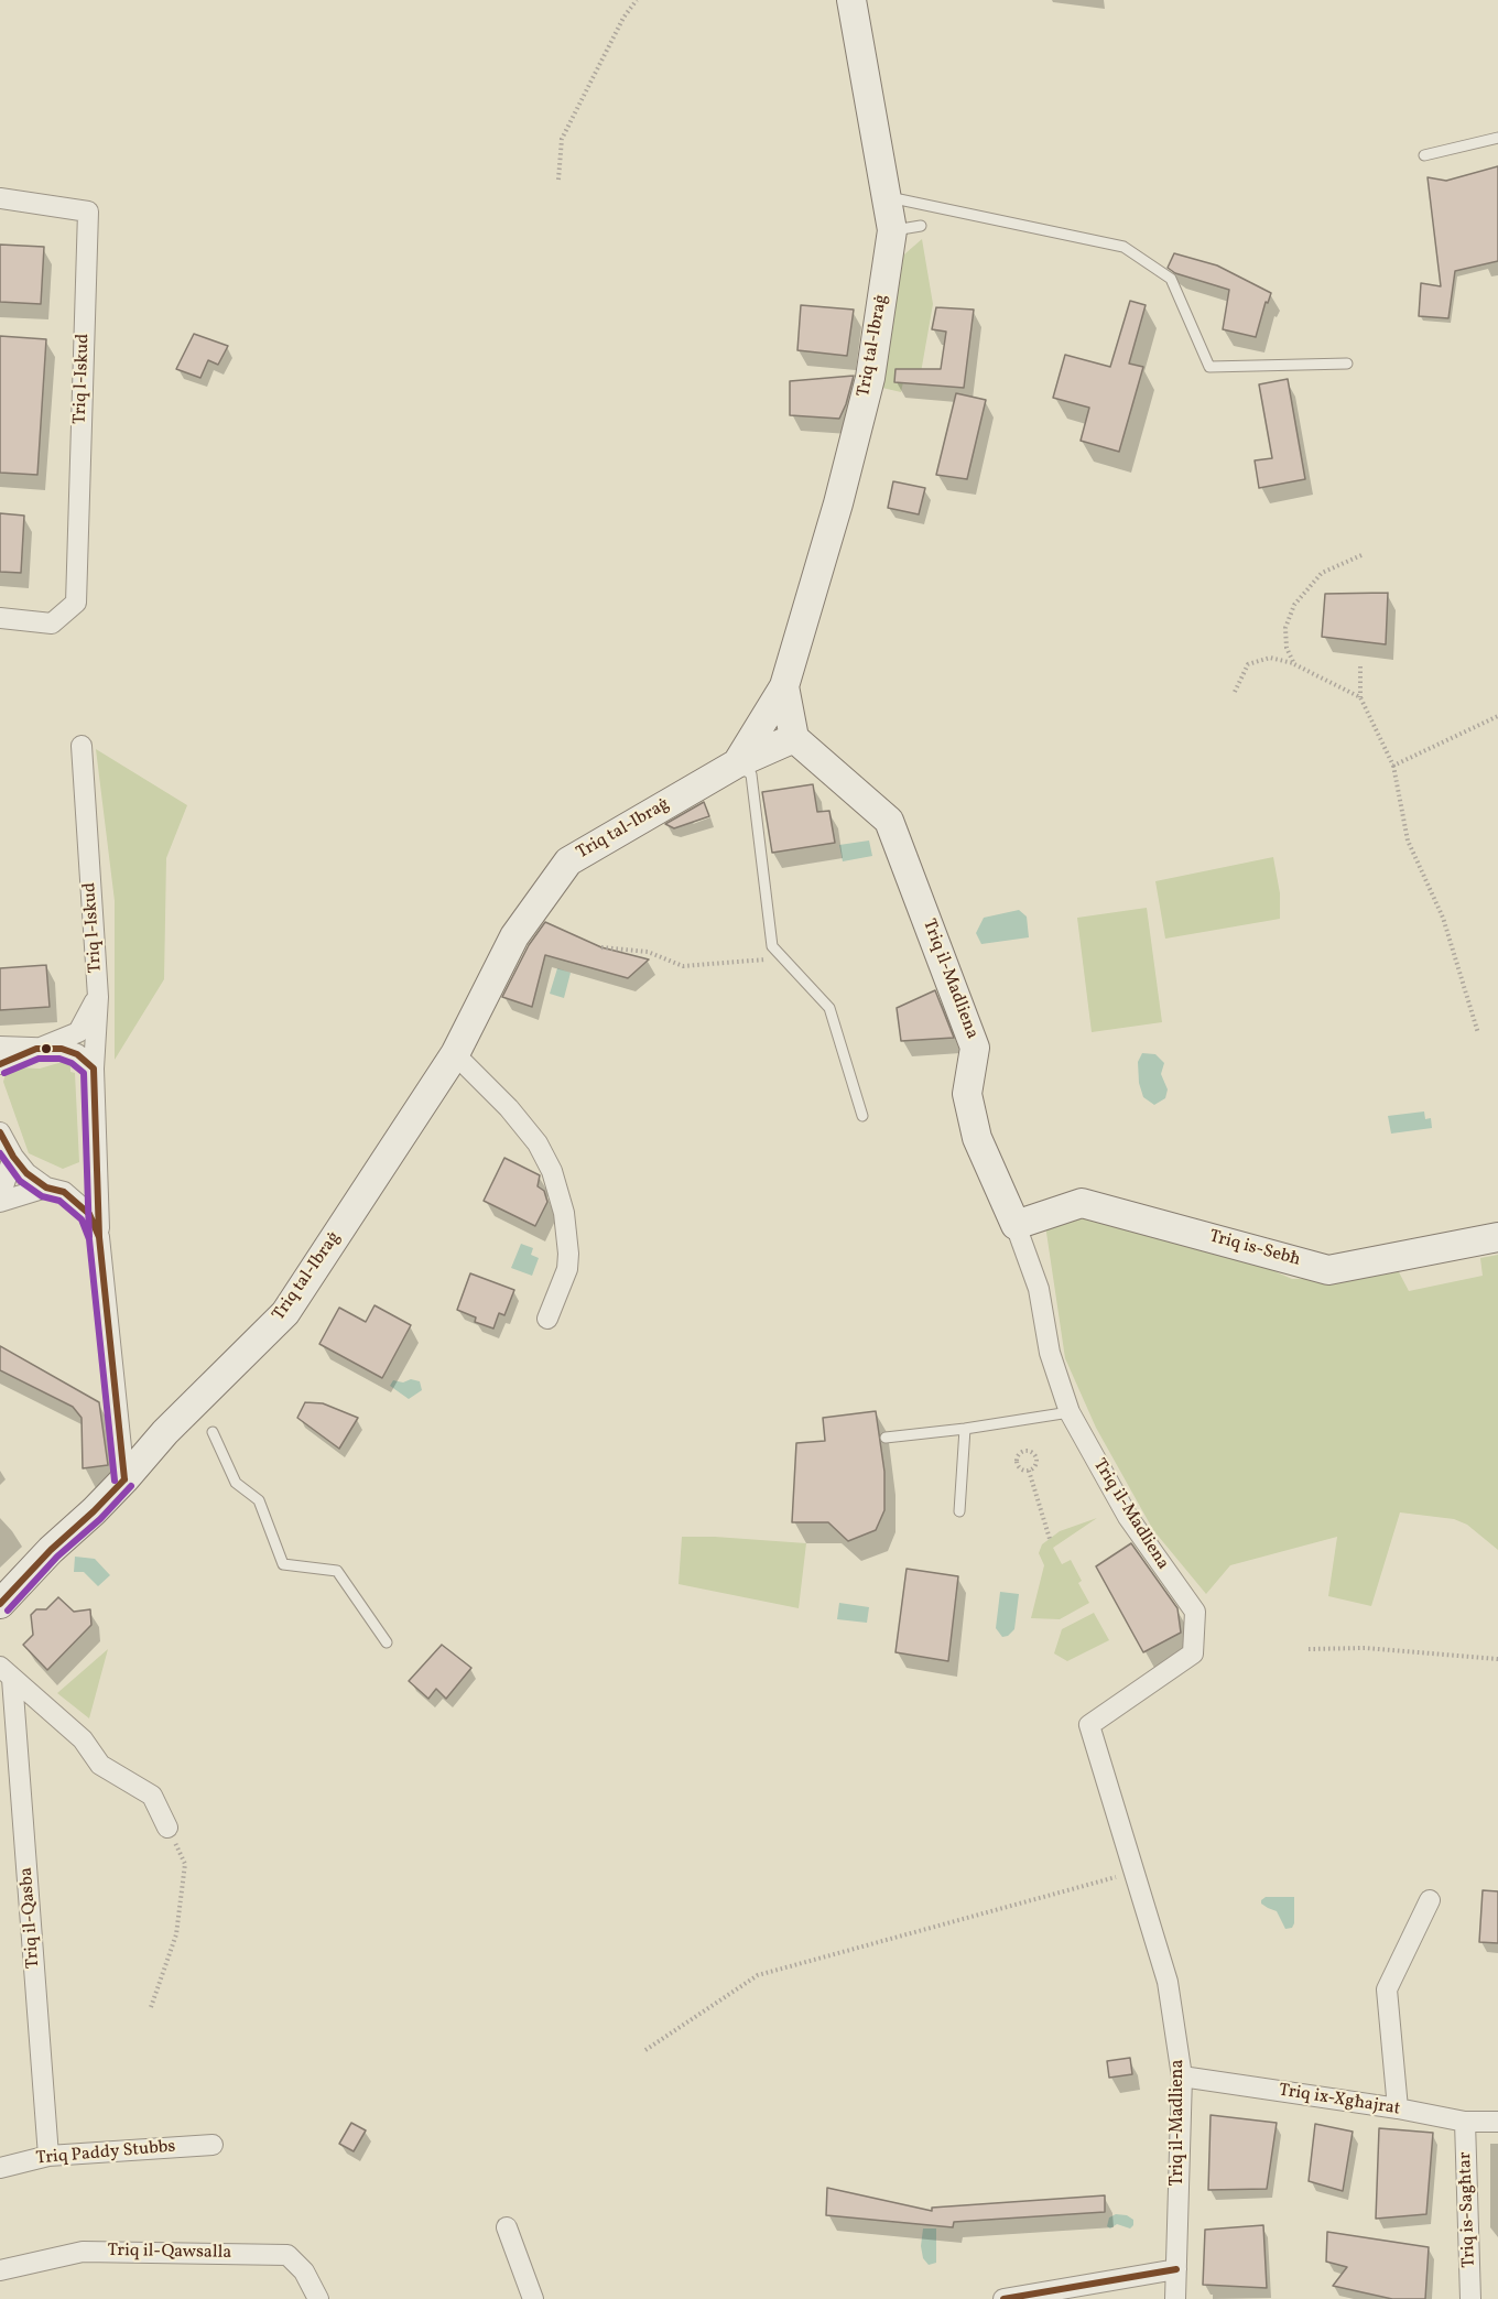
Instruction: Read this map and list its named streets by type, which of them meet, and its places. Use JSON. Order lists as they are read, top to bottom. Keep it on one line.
{"streets":{"main road":["Triq tal-Ibraġ","Triq il-Madliena","Triq is-Sebħ"],"street":["Triq l-Iskud","Triq il-Qasba","Triq ix-Xgħajrat","Triq Paddy Stubbs","Triq is-Sagħtar","Triq il-Qawsalla"]},"crossings":[["Triq tal-Ibraġ","Triq l-Iskud"],["Triq il-Madliena","Triq is-Sebħ"],["Triq il-Madliena","Triq ix-Xgħajrat"],["Triq il-Qasba","Triq Paddy Stubbs"],["Triq ix-Xgħajrat","Triq is-Sagħtar"]]}
